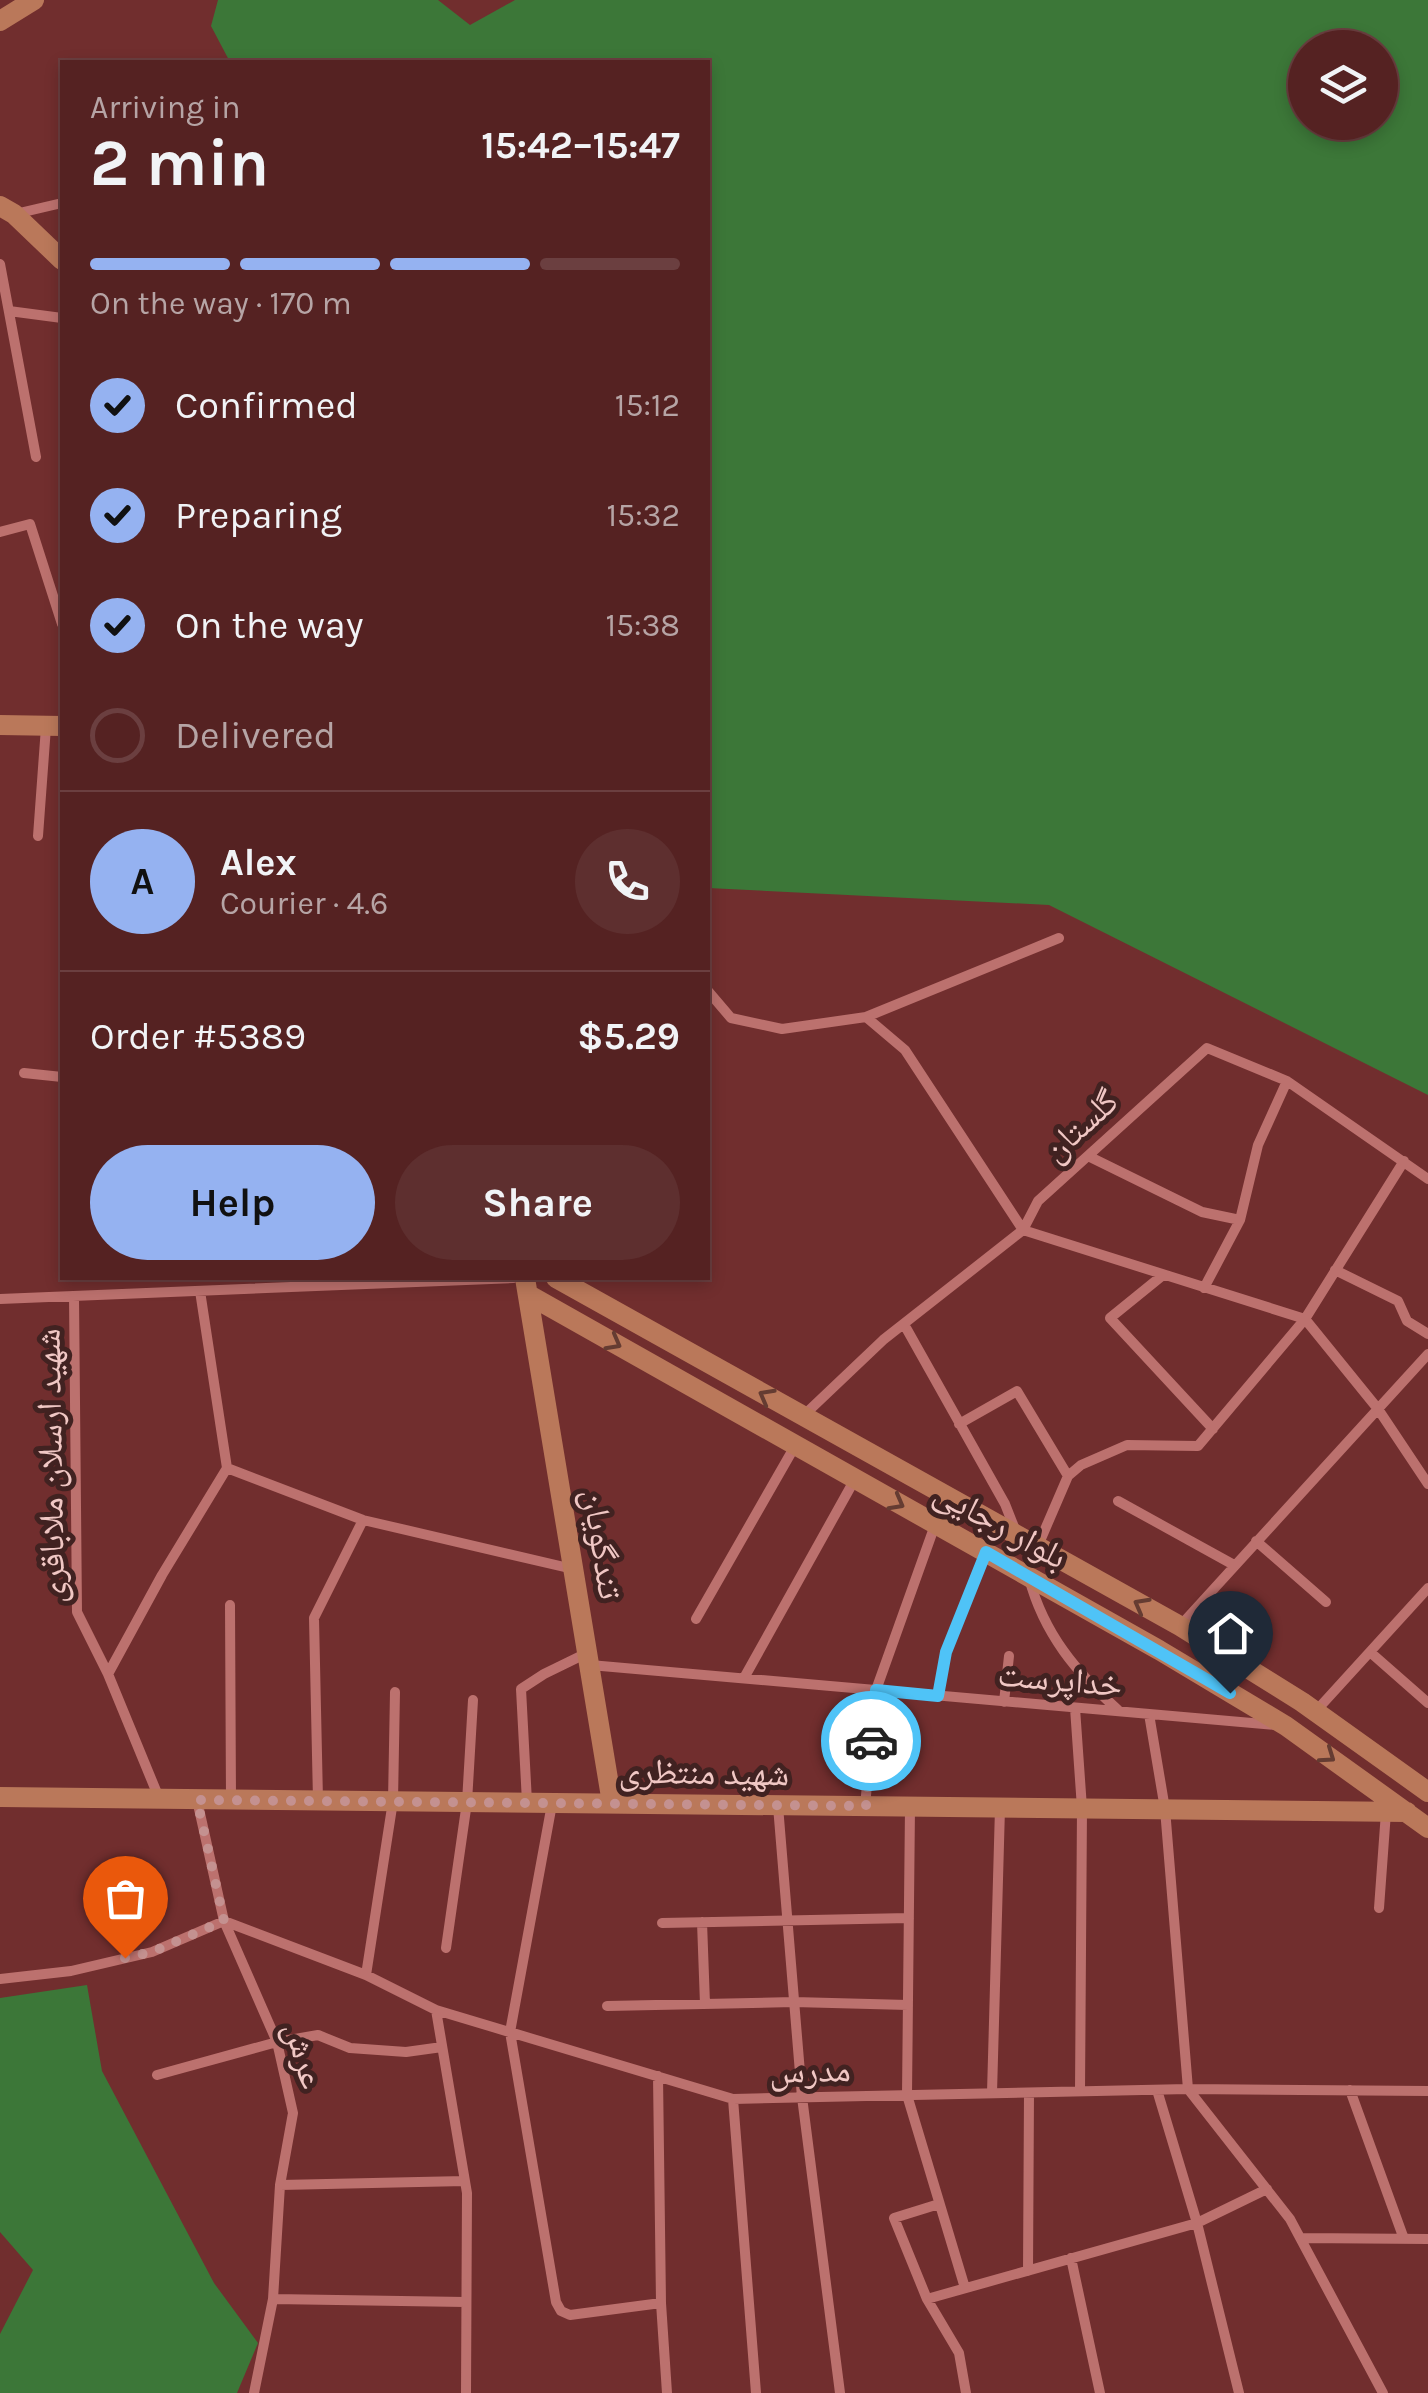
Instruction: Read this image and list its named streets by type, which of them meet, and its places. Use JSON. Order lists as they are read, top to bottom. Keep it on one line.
{"streets":{"main road":["بلوار رجایی","تندگویان","شهید منتظری"],"street":["گلستان","شهید ارسلان ملاباقری","خداپرست","عرش","مدرس"]},"crossings":[["گلستان","بلوار رجایی"],["شهید ارسلان ملاباقری","شهید منتظری"],["بلوار رجایی","تندگویان"],["بلوار رجایی","خداپرست"],["بلوار رجایی","شهید منتظری"],["تندگویان","خداپرست"],["تندگویان","شهید منتظری"],["شهید منتظری","عرش"],["عرش","مدرس"]],"page":{"heading":["2 min","Arriving in","15:42–15:47"],"panel":["Alex","Courier · 4.6","Order #5389","$5.29"],"bar":"On the way · 170 m","list":[["Confirmed","15:12"],["Preparing","15:32"],["On the way","15:38"],"Delivered"],"round":"A","buttons":["Help","Share"]}}
